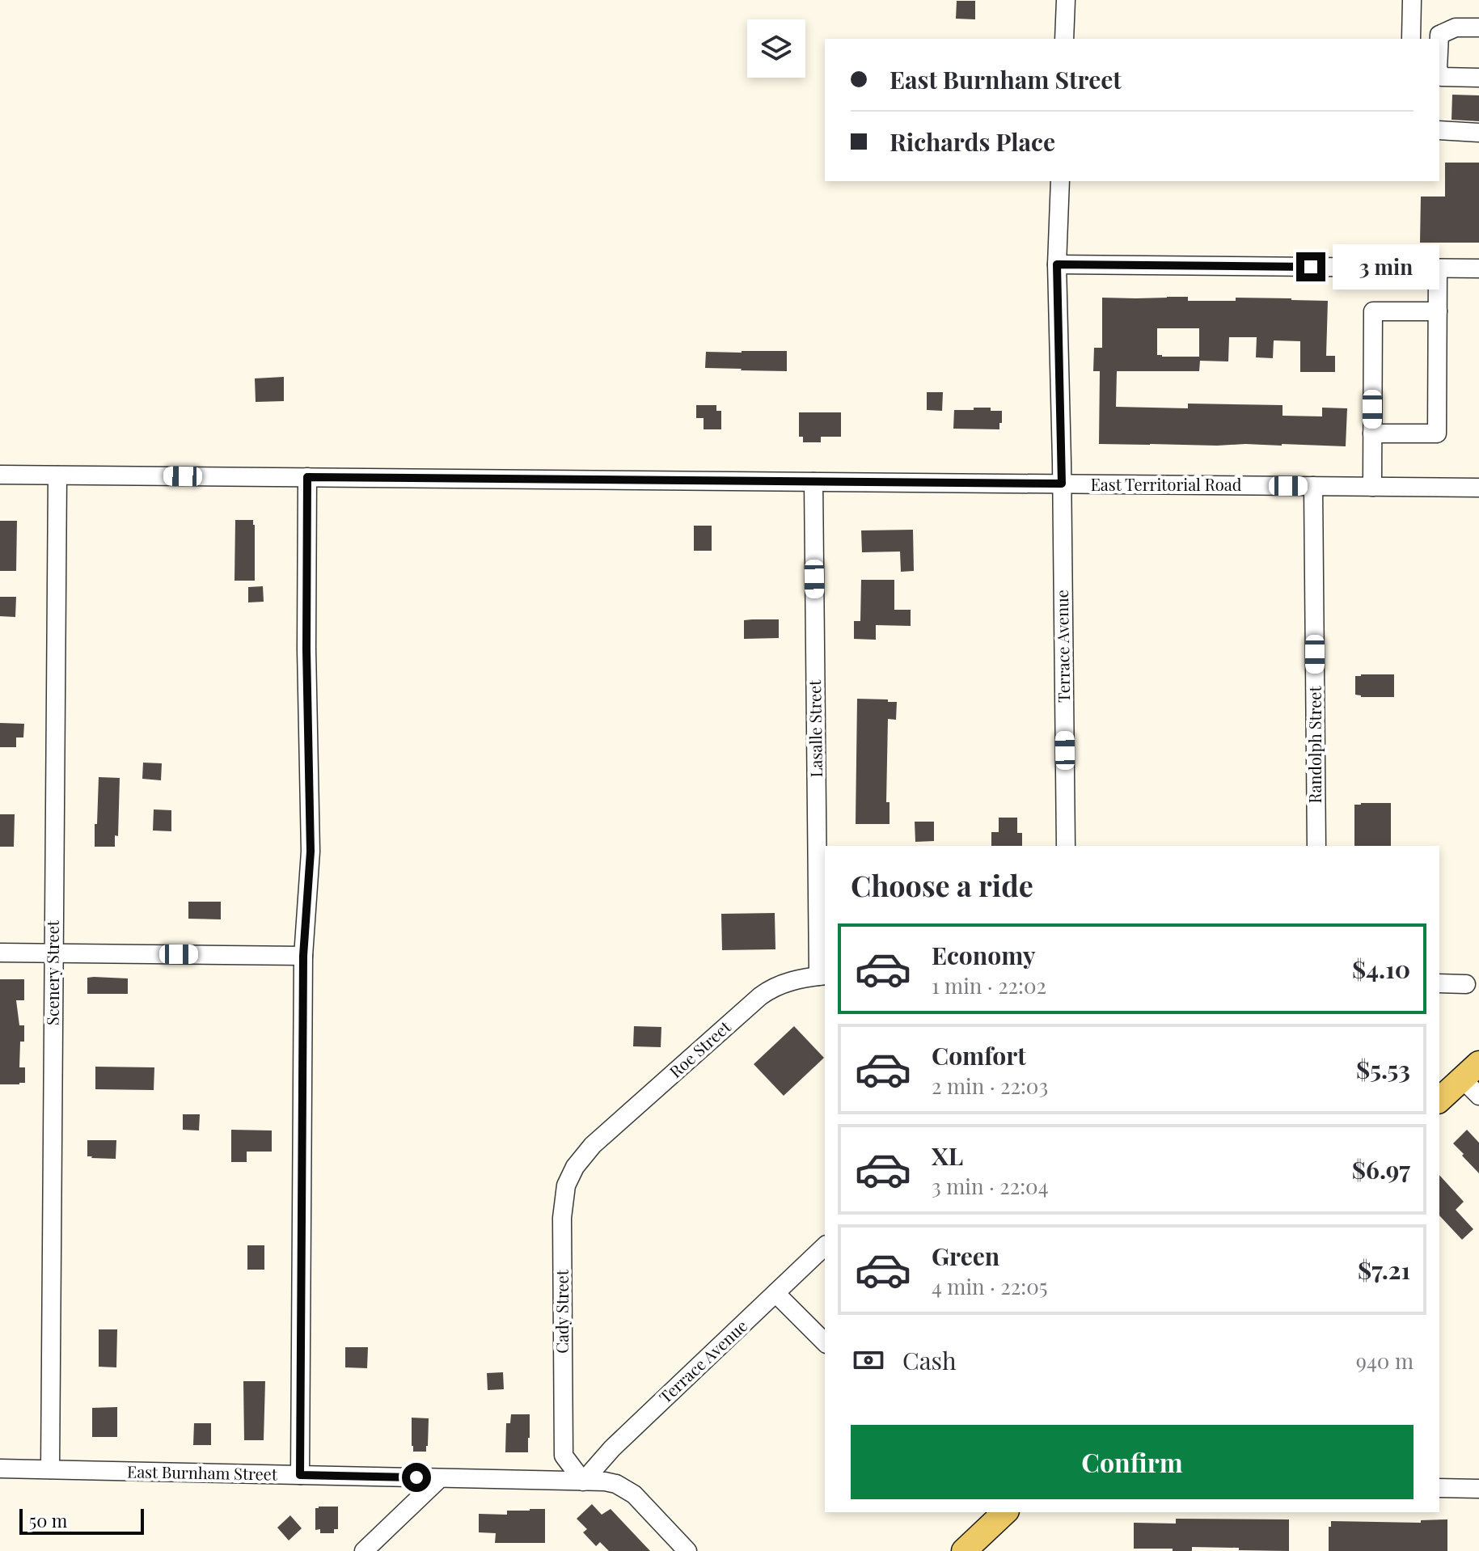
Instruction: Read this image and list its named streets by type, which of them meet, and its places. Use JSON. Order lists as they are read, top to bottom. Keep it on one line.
{"streets":{"street":["East Territorial Road","Terrace Avenue","Lasalle Street","Randolph Street","Scenery Street","Roe Street","Cady Street","East Burnham Street"]},"crossings":[["East Territorial Road","Terrace Avenue"],["East Territorial Road","Lasalle Street"],["East Territorial Road","Randolph Street"],["East Territorial Road","Scenery Street"],["Terrace Avenue","Cady Street"],["Terrace Avenue","East Burnham Street"],["Lasalle Street","Roe Street"],["Scenery Street","East Burnham Street"],["Roe Street","Cady Street"],["Cady Street","East Burnham Street"]],"scale_bar":"50 m","page":{"banner":["East Burnham Street","Richards Place"],"bubble":"3 min","heading":"Choose a ride","list":[{"name":"Economy","note":"1 min · 22:02","value":"$4.10"},{"name":"Comfort","note":"2 min · 22:03","value":"$5.53"},{"name":"XL","note":"3 min · 22:04","value":"$6.97"},{"name":"Green","note":"4 min · 22:05","value":"$7.21"}],"pay":["Cash","940 m"],"buttons":"Confirm","scale":"50 m"}}
